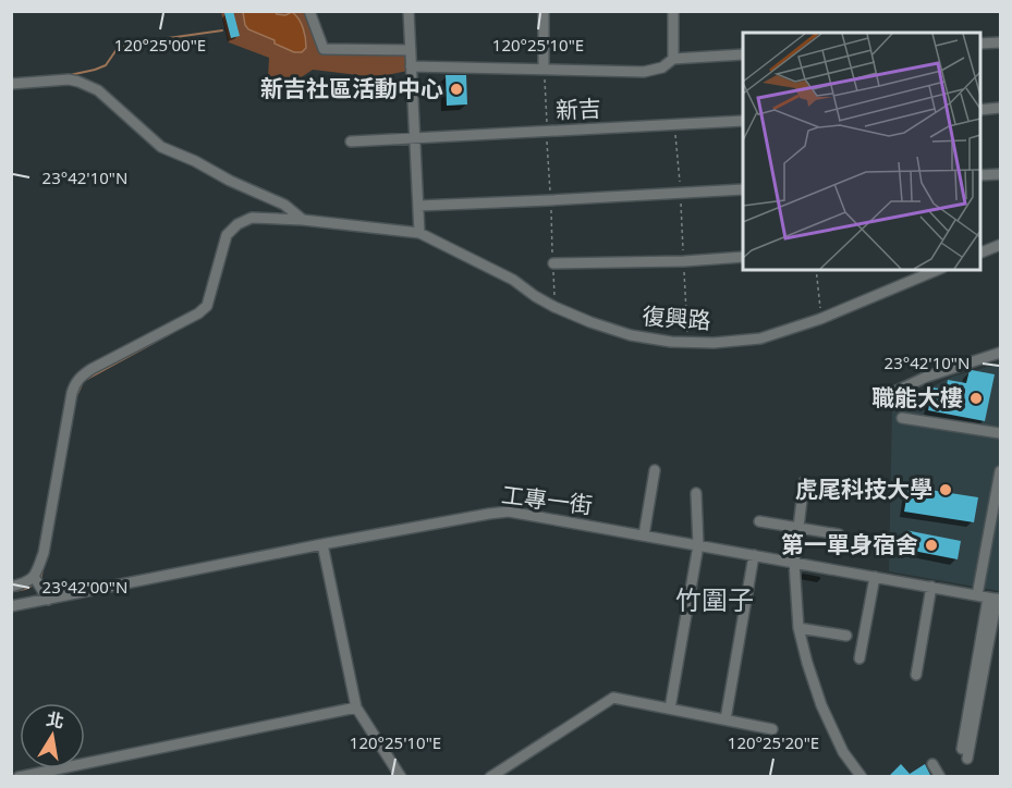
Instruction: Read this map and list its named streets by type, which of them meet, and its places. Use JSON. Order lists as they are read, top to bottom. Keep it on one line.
{"streets":{"street":["新吉","復興路","工專一街"]},"districts":["竹圍子"],"places":["新吉社區活動中心","職能大樓","虎尾科技大學","第一單身宿舍"],"north":"top","coordinates":["120°25'00\"E","120°25'10\"E","23°42'10\"N","23°42'00\"N","120°25'20\"E"]}
